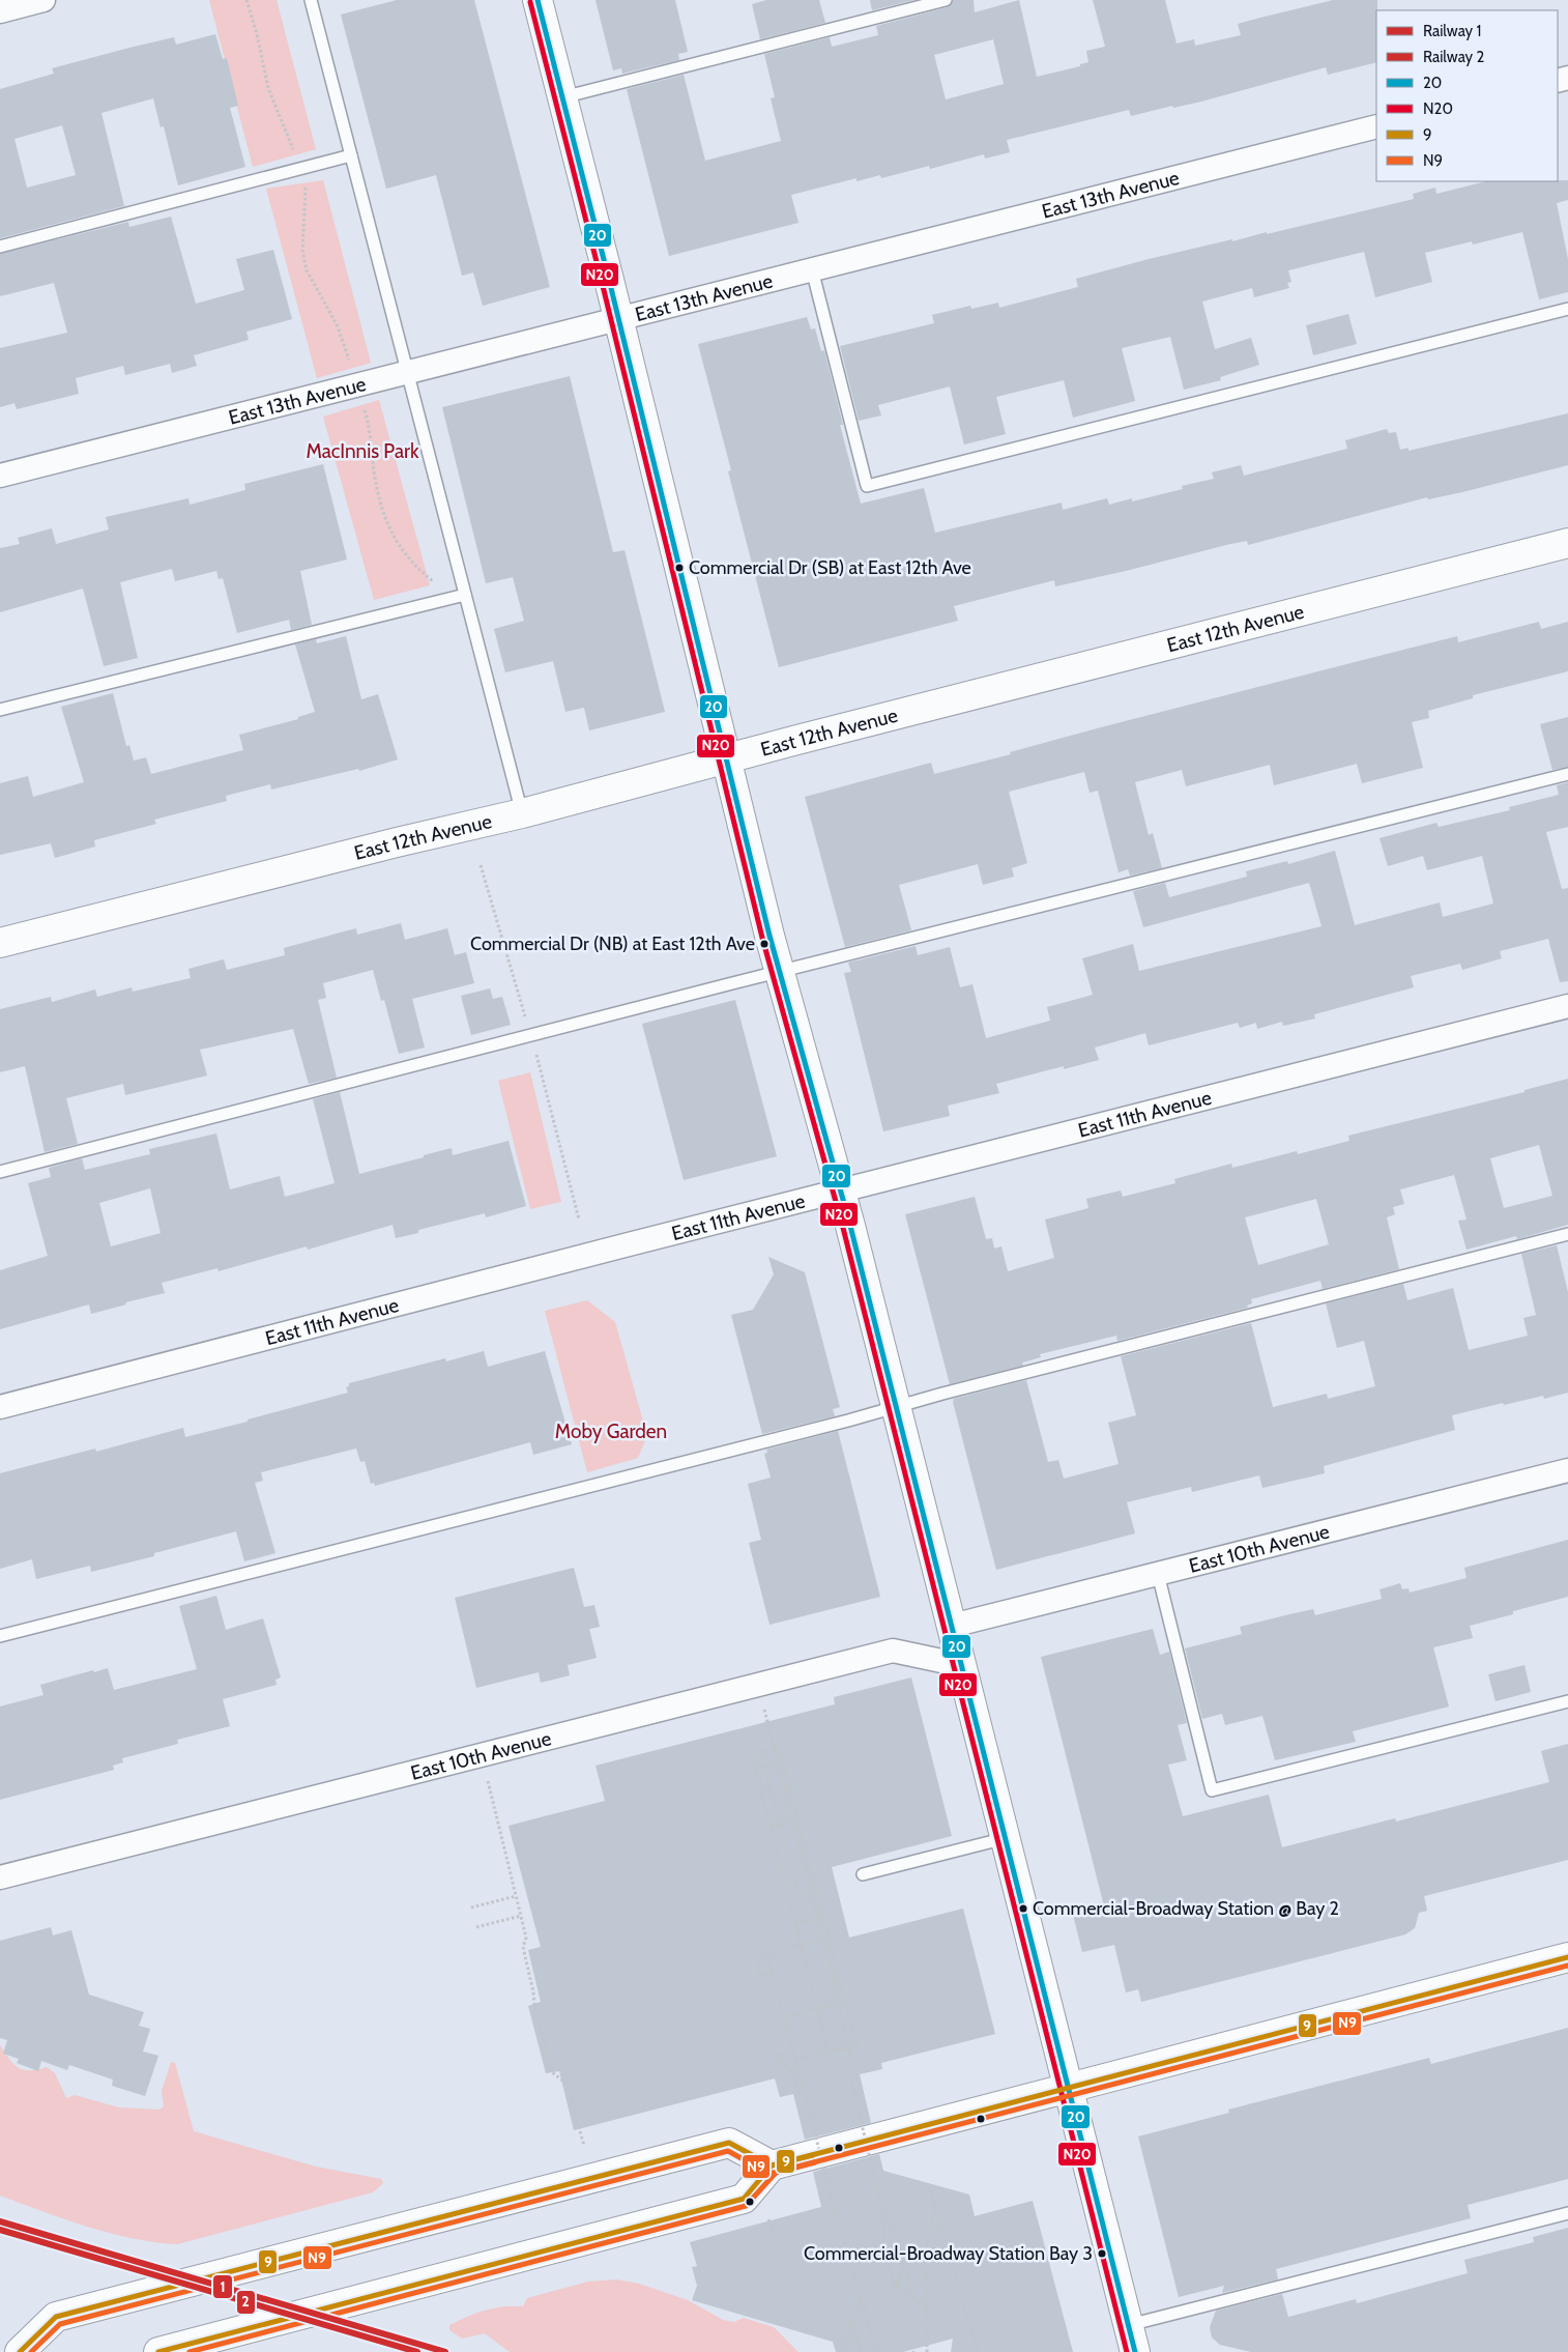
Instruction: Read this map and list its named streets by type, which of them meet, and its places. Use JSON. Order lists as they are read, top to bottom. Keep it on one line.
{"streets":{"street":["East 13th Avenue","East 12th Avenue","East 11th Avenue","East 10th Avenue"]},"parks":["MacInnis Park","Moby Garden"],"places":["Commercial Dr (SB) at East 12th Ave","Commercial Dr (NB) at East 12th Ave","Commercial-Broadway Station @ Bay 2","Commercial-Broadway Station Bay 3"],"lines":["transit line 20","transit line N20","transit line 9","transit line N9","rail line 1","rail line 2"],"legend":["Railway 1","Railway 2","20","N20","9","N9"]}
